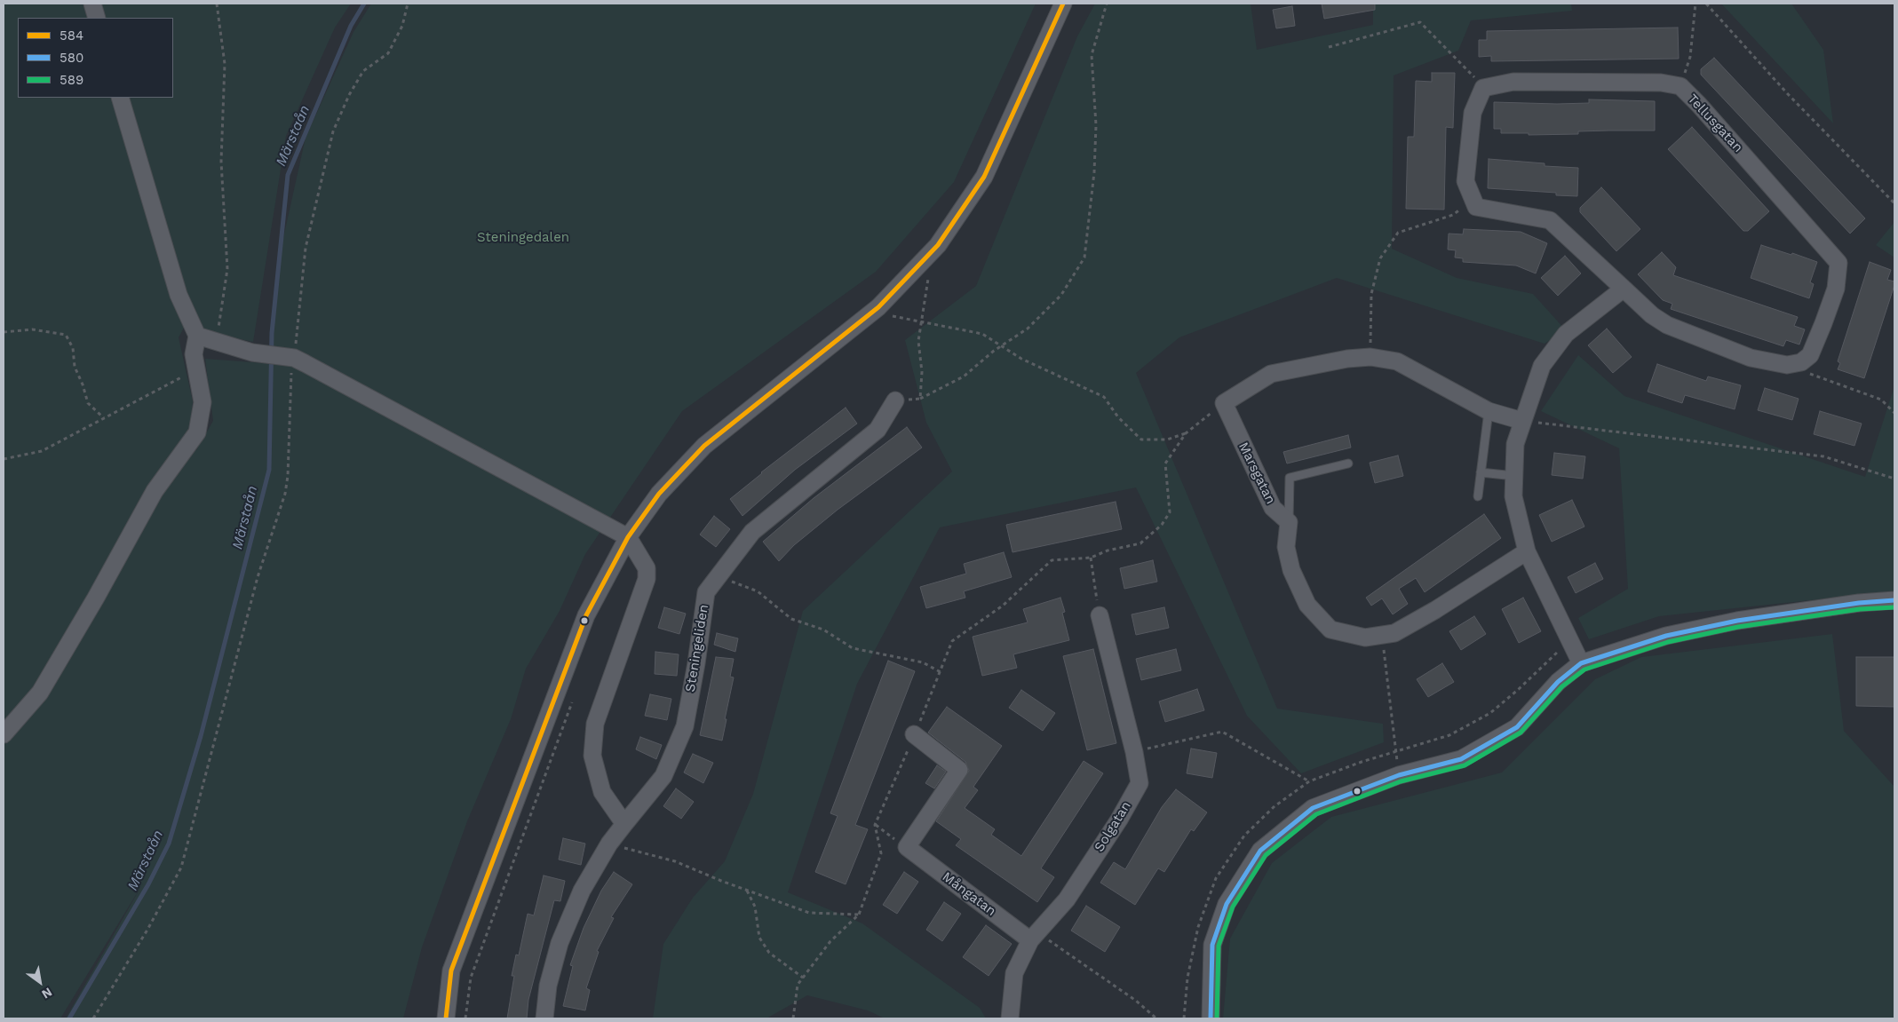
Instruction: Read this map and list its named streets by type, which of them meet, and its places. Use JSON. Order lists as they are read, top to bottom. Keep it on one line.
{"streets":{"street":["Tellusgatan","Marsgatan","Steningeliden","Solgatan","Mångatan"]},"crossings":[["Solgatan","Mångatan"]],"water":["Märstaån"],"parks":["Steningedalen"],"lines":["transit line 584","transit line 580","transit line 589"],"legend":["584","580","589"],"north":"bottom right"}
